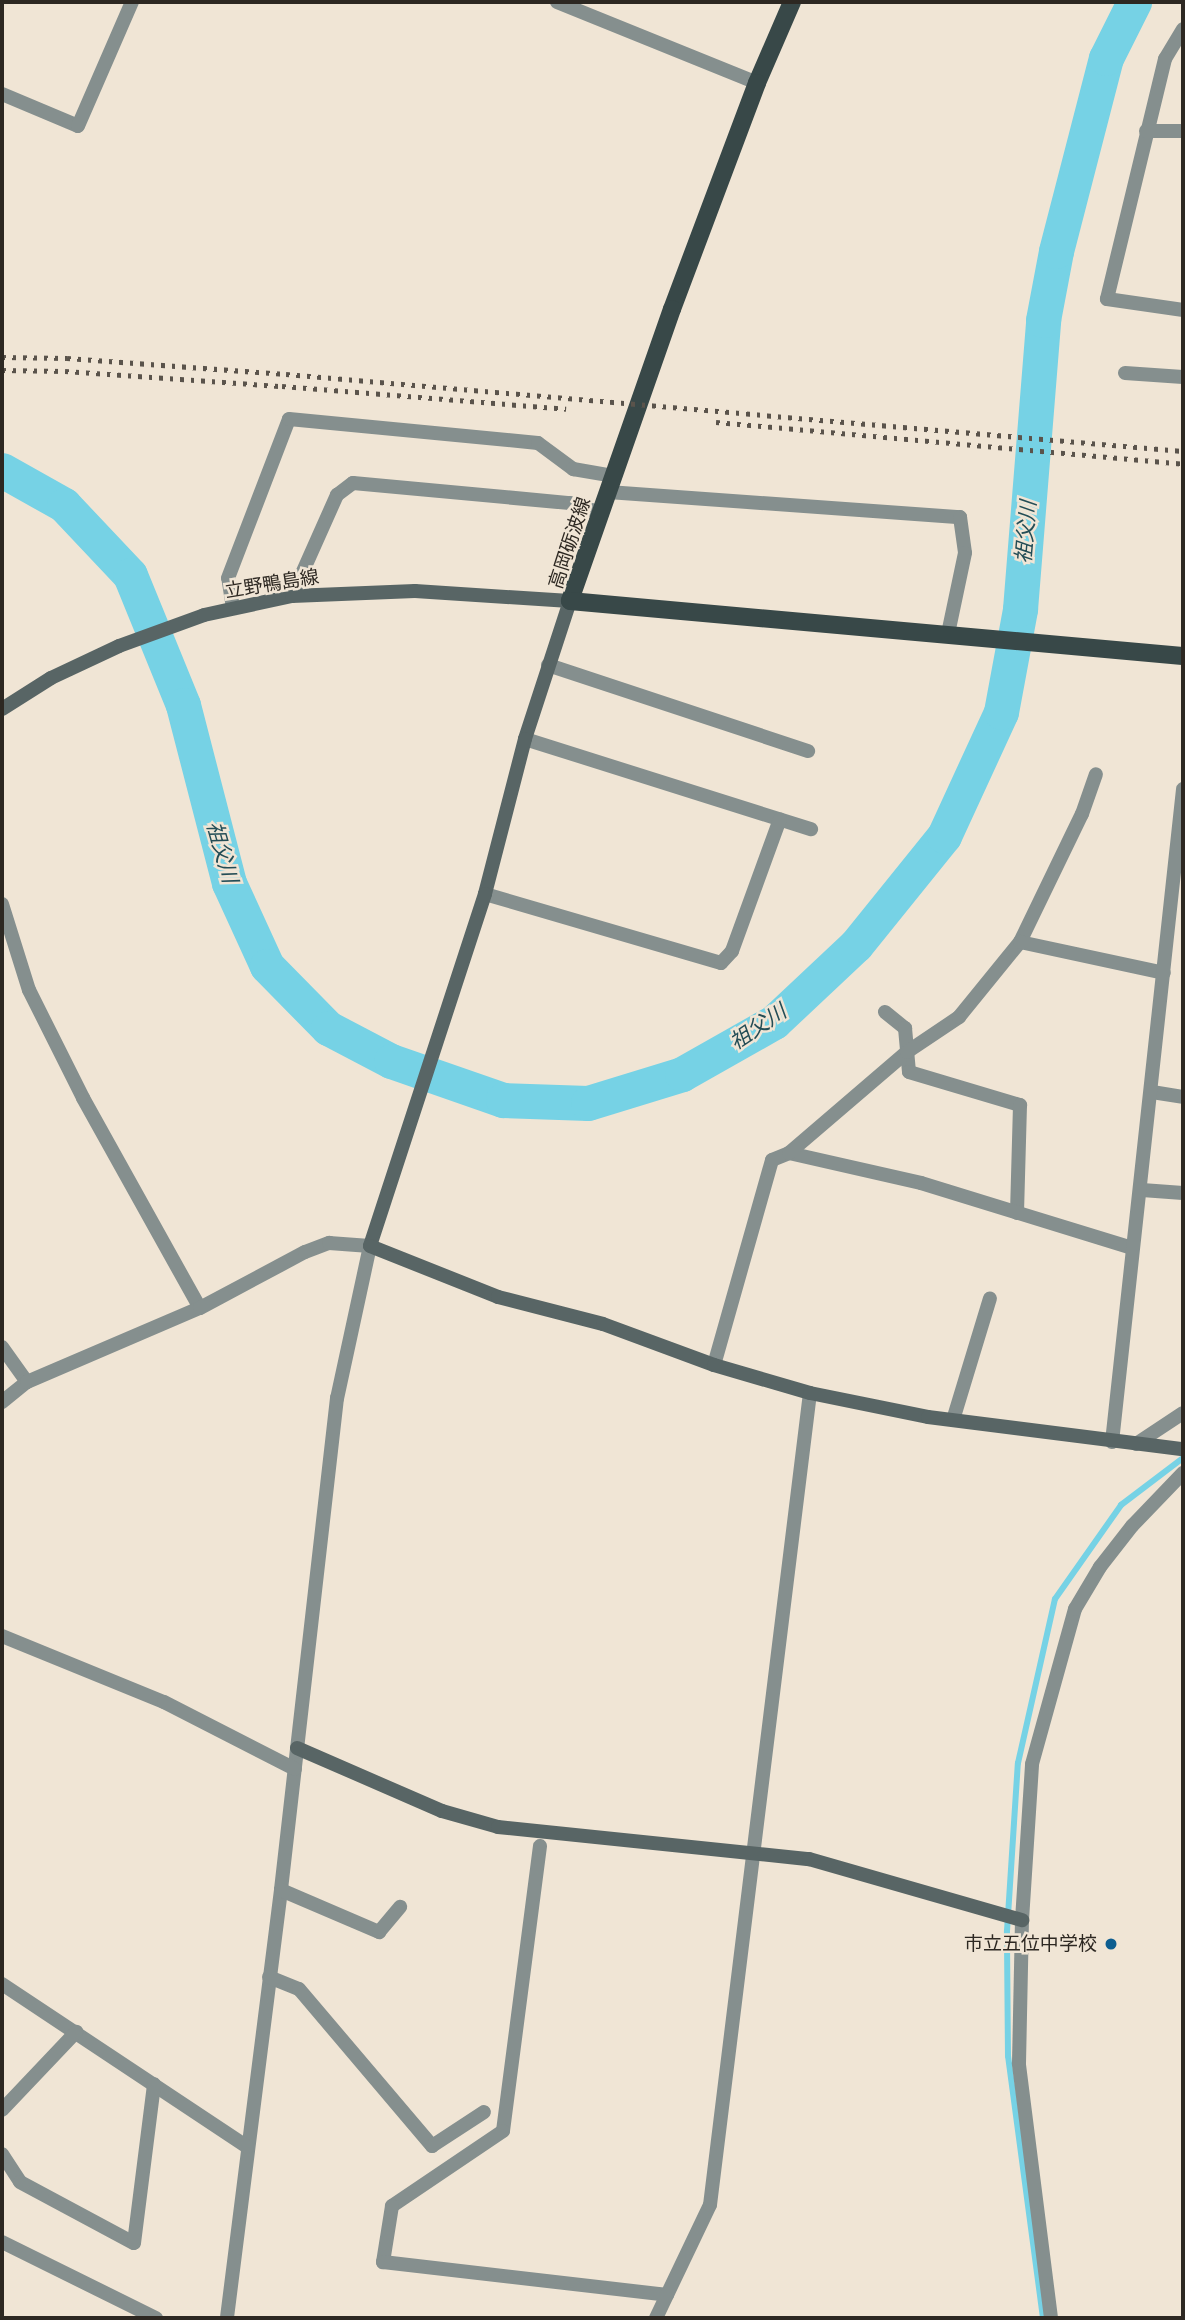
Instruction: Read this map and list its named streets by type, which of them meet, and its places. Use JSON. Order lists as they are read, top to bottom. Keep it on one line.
{"streets":{"main road":["高岡砺波線"],"street":["立野鴨島線"]},"crossings":[["高岡砺波線","立野鴨島線"]],"water":["祖父川"],"places":["市立五位中学校"]}
